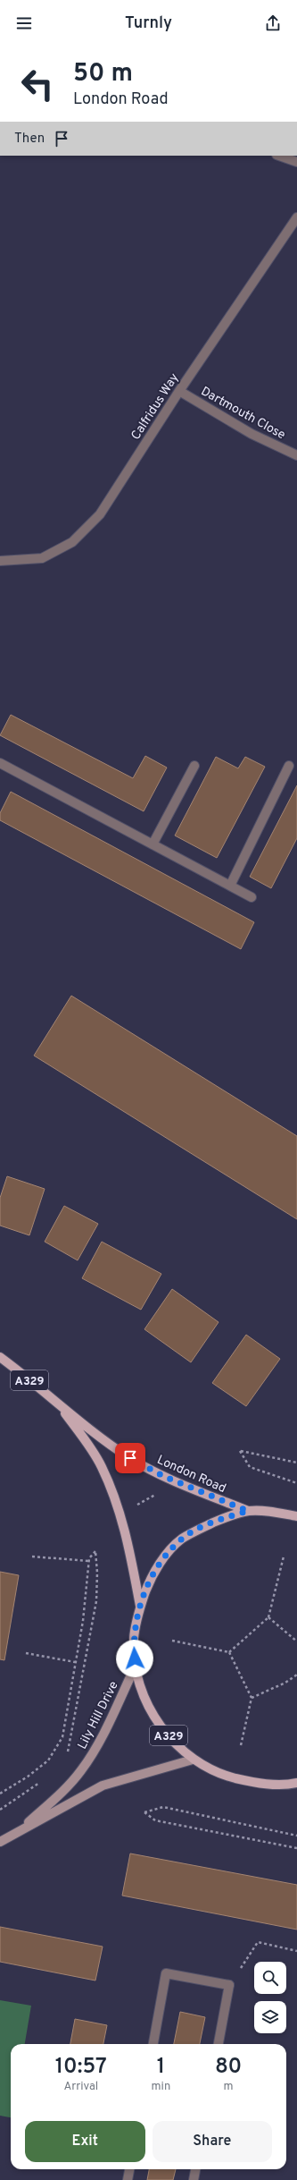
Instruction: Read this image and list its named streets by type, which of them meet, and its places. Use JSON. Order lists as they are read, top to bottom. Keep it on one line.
{"streets":{"main road":["A329","London Road"],"street":["Calfridus Way","Dartmouth Close","Lily Hill Drive"]},"crossings":[["Calfridus Way","Dartmouth Close"],["A329","London Road"],["A329","Lily Hill Drive"]],"page":{"header":"Turnly","turn":["50 m","London Road"],"then":"Then","eta":["10:57","Arrival","1","min","80","m"],"buttons":["Exit","Share"]}}
